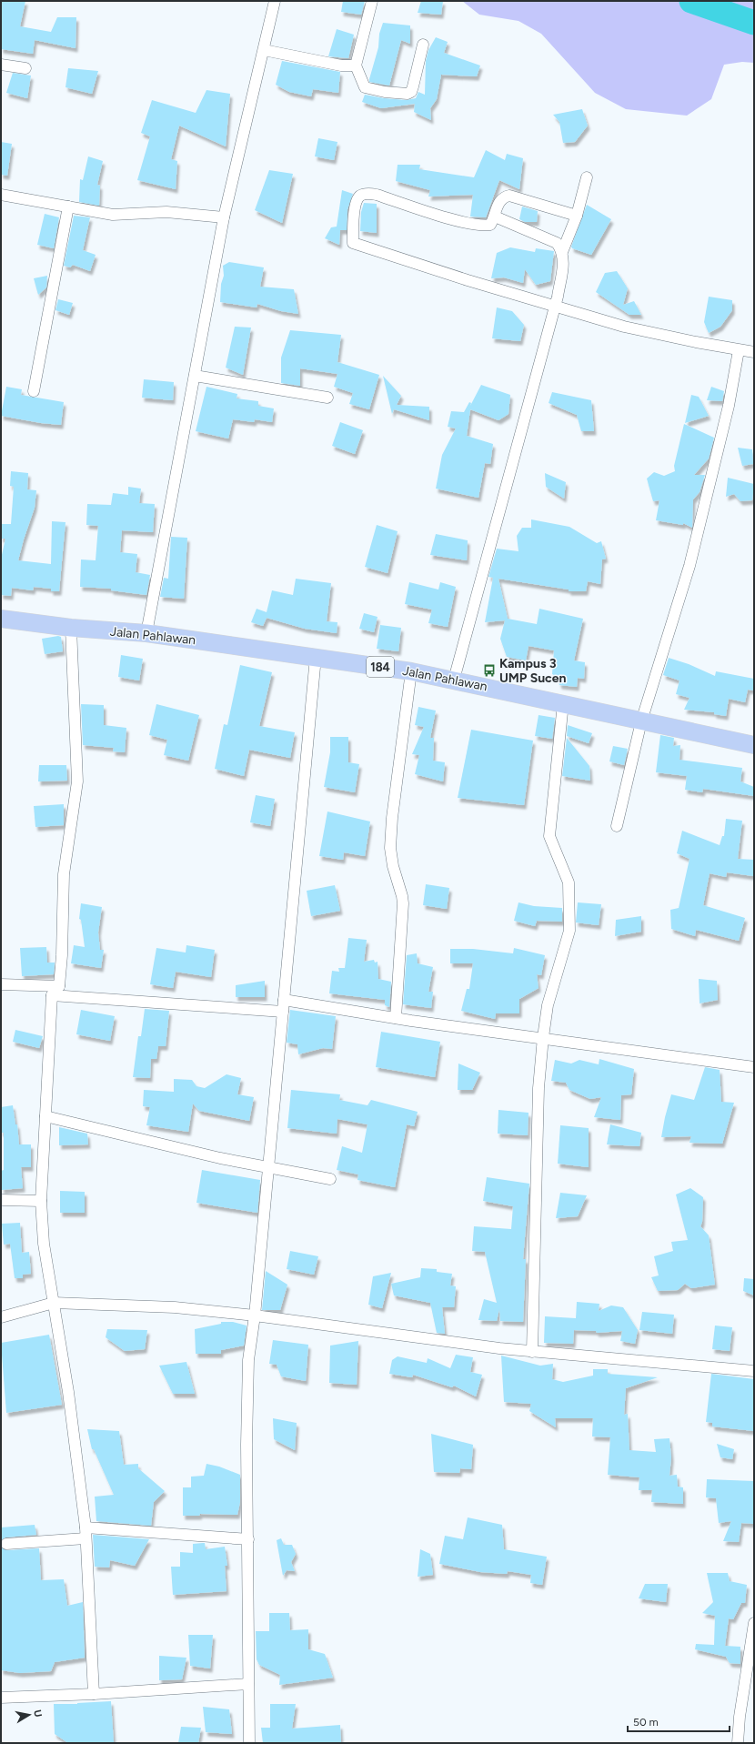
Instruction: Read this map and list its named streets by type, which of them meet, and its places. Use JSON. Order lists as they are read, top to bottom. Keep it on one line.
{"streets":{"main road":["Jalan Pahlawan","184"]},"places":{"bus stop":["Kampus 3 UMP Sucen"]},"scale_bar":"50 m","north":"right"}
